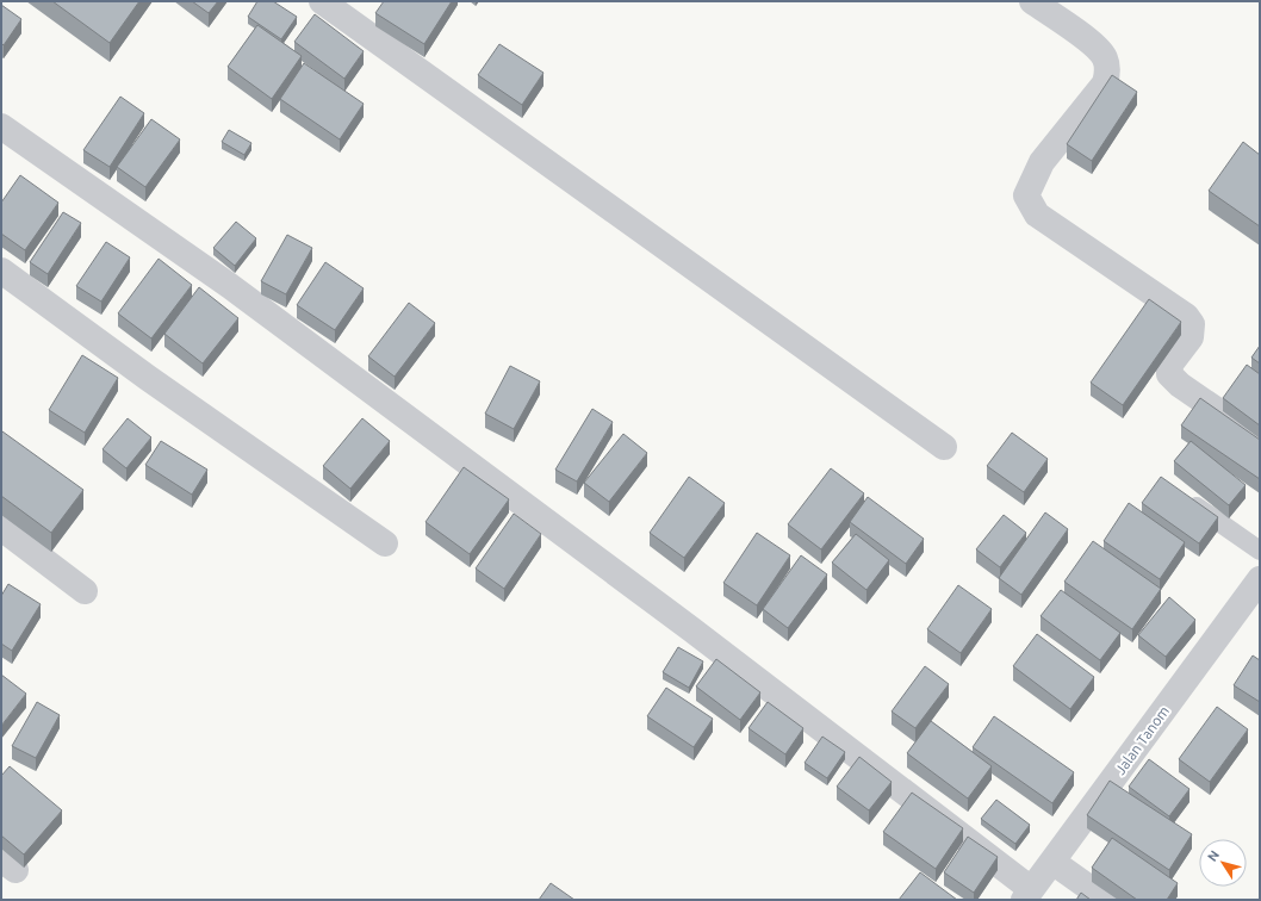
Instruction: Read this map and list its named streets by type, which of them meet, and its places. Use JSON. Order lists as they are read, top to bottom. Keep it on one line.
{"streets":{"street":["Jalan Tanom"]},"north":"top left"}
